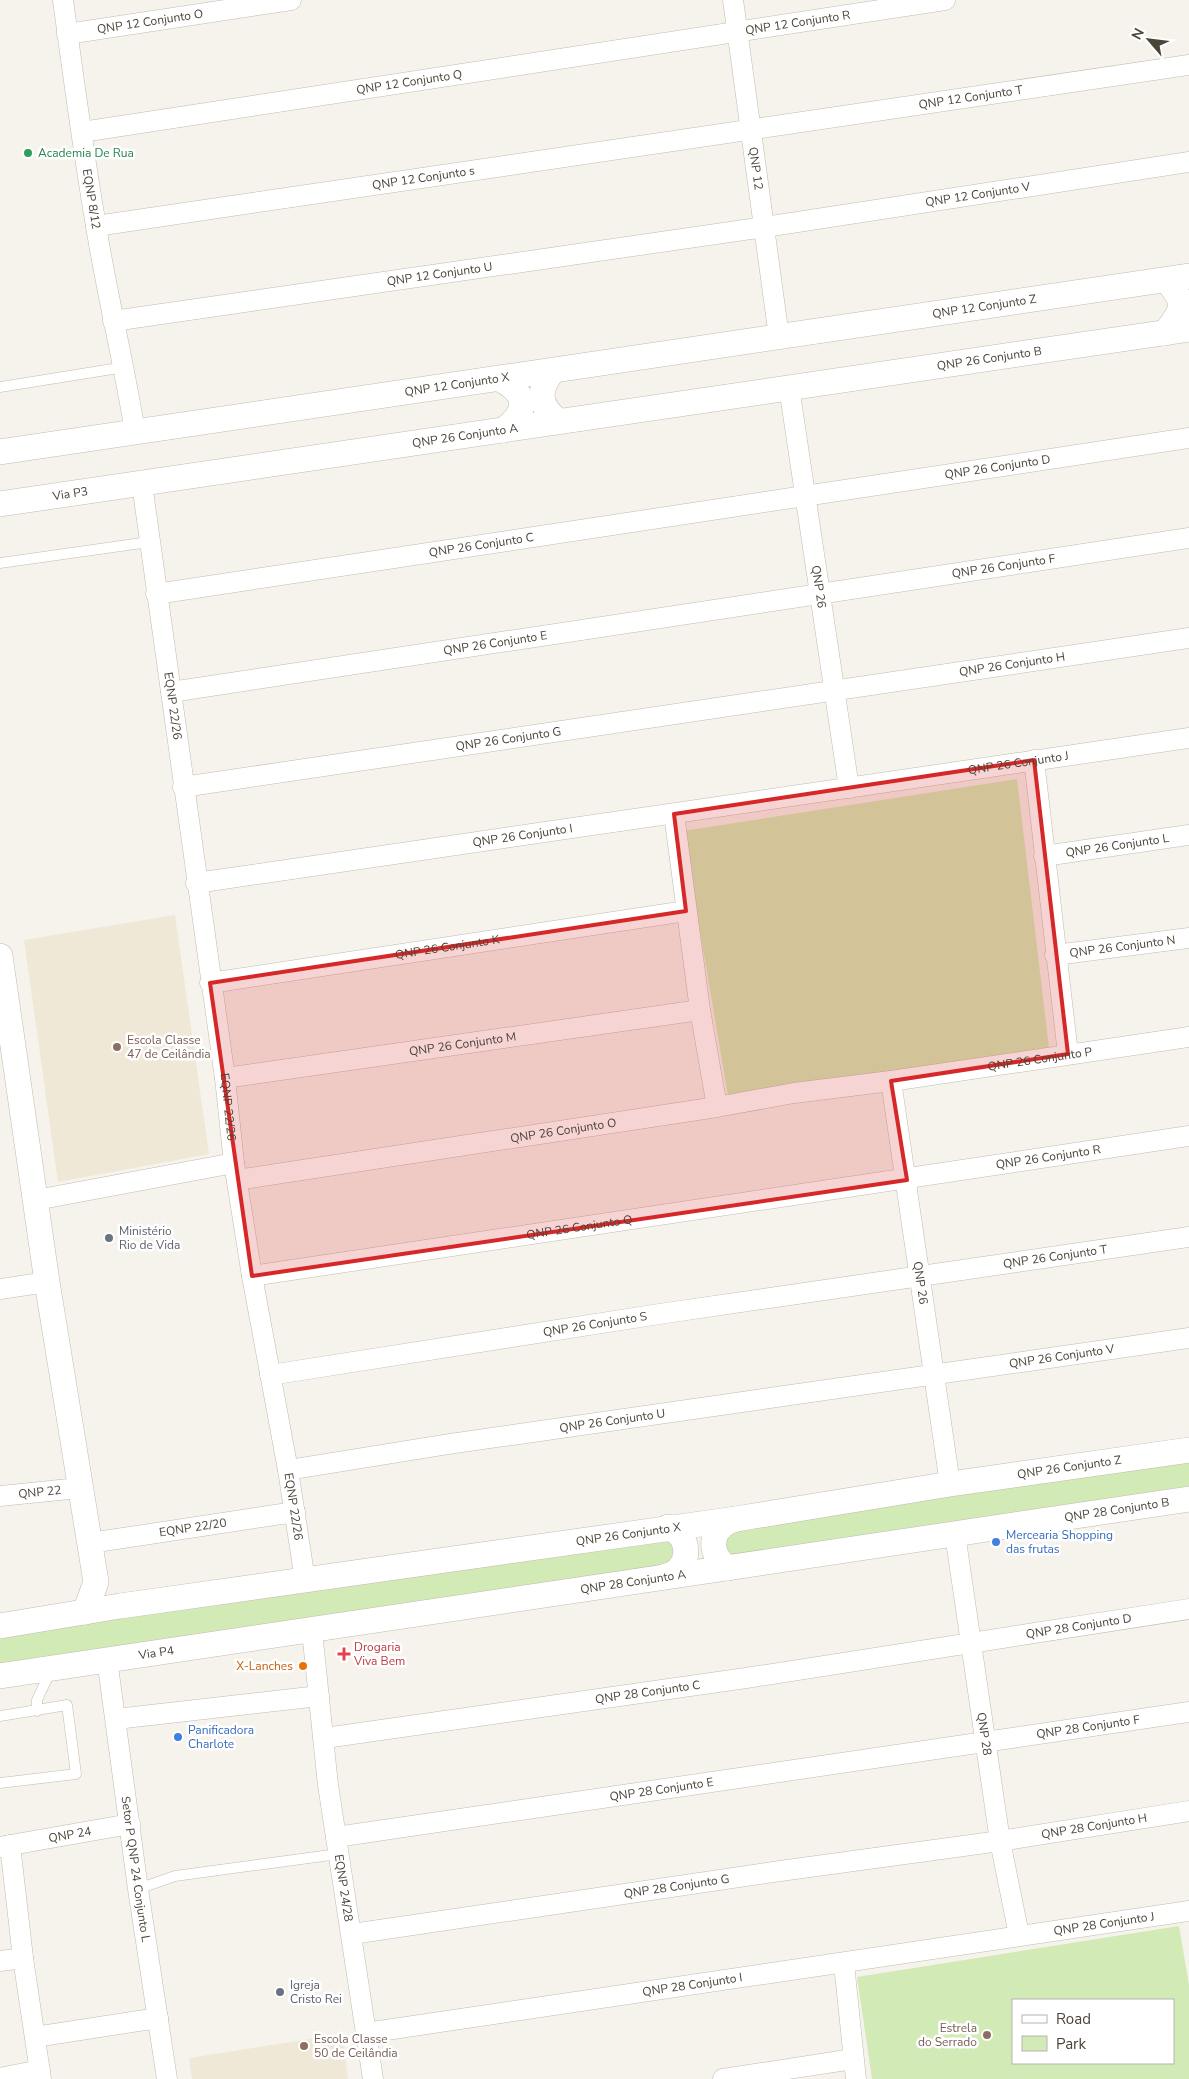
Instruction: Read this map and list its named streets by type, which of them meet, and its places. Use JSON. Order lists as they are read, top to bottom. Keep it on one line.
{"streets":{"street":["QNP 12 Conjunto O","QNP 12 Conjunto R","QNP 12 Conjunto Q","QNP 12 Conjunto T","QNP 12","QNP 12 Conjunto s","QNP 12 Conjunto V","EQNP 8/12","QNP 12 Conjunto U","QNP 12 Conjunto Z","QNP 26 Conjunto B","QNP 12 Conjunto X","QNP 26 Conjunto A","QNP 26 Conjunto D","Via P3","QNP 26 Conjunto C","QNP 26 Conjunto F","QNP 26","QNP 26 Conjunto E","QNP 26 Conjunto H","EQNP 22/26","QNP 26 Conjunto G","QNP 26 Conjunto J","QNP 26 Conjunto I","QNP 26 Conjunto L","QNP 26 Conjunto N","QNP 26 Conjunto K","QNP 26 Conjunto M","QNP 26 Conjunto P","QNP 26 Conjunto O","QNP 26 Conjunto R","QNP 26 Conjunto Q","QNP 26 Conjunto T","QNP 26 Conjunto S","QNP 26 Conjunto V","QNP 26 Conjunto U","QNP 26 Conjunto Z","QNP 22","QNP 28 Conjunto B","EQNP 22/20","QNP 26 Conjunto X","QNP 28 Conjunto A","QNP 28 Conjunto D","Via P4","QNP 28 Conjunto C","QNP 28 Conjunto F","QNP 28","QNP 28 Conjunto E","QNP 28 Conjunto H","QNP 24","Setor P QNP 24 Conjunto L","QNP 28 Conjunto G","EQNP 24/28","QNP 28 Conjunto J","QNP 28 Conjunto I"]},"crossings":[["QNP 12 Conjunto O","EQNP 8/12"],["QNP 12 Conjunto R","QNP 12 Conjunto Q"],["QNP 12 Conjunto R","QNP 12"],["QNP 12 Conjunto Q","QNP 12"],["QNP 12 Conjunto Q","EQNP 8/12"],["QNP 12 Conjunto T","QNP 12"],["QNP 12 Conjunto T","QNP 12 Conjunto s"],["QNP 12","QNP 12 Conjunto s"],["QNP 12","QNP 12 Conjunto V"],["QNP 12","QNP 12 Conjunto U"],["QNP 12","QNP 12 Conjunto Z"],["QNP 12","QNP 12 Conjunto X"],["QNP 12 Conjunto s","EQNP 8/12"],["QNP 12 Conjunto V","QNP 12 Conjunto U"],["EQNP 8/12","QNP 12 Conjunto U"],["EQNP 8/12","QNP 12 Conjunto X"],["QNP 12 Conjunto Z","QNP 12 Conjunto X"],["QNP 26 Conjunto B","QNP 26 Conjunto A"],["QNP 26 Conjunto B","QNP 26"],["QNP 26 Conjunto A","Via P3"],["QNP 26 Conjunto A","QNP 26"],["QNP 26 Conjunto A","EQNP 22/26"],["QNP 26 Conjunto D","QNP 26 Conjunto C"],["QNP 26 Conjunto D","QNP 26"],["Via P3","EQNP 22/26"],["QNP 26 Conjunto C","QNP 26"],["QNP 26 Conjunto C","EQNP 22/26"],["QNP 26 Conjunto F","QNP 26"],["QNP 26 Conjunto F","QNP 26 Conjunto E"],["QNP 26","QNP 26 Conjunto E"],["QNP 26","QNP 26 Conjunto H"],["QNP 26","QNP 26 Conjunto G"],["QNP 26","QNP 26 Conjunto J"],["QNP 26","QNP 26 Conjunto I"],["QNP 26","QNP 26 Conjunto P"],["QNP 26","QNP 26 Conjunto O"],["QNP 26","QNP 26 Conjunto R"],["QNP 26","QNP 26 Conjunto Q"],["QNP 26","QNP 26 Conjunto T"],["QNP 26","QNP 26 Conjunto S"],["QNP 26","QNP 26 Conjunto V"],["QNP 26","QNP 26 Conjunto U"],["QNP 26","QNP 26 Conjunto Z"],["QNP 26","QNP 26 Conjunto X"],["QNP 26 Conjunto E","EQNP 22/26"],["QNP 26 Conjunto H","QNP 26 Conjunto G"],["EQNP 22/26","QNP 26 Conjunto G"],["EQNP 22/26","QNP 26 Conjunto I"],["EQNP 22/26","QNP 26 Conjunto K"],["EQNP 22/26","QNP 26 Conjunto M"],["EQNP 22/26","QNP 26 Conjunto O"],["EQNP 22/26","QNP 26 Conjunto Q"],["EQNP 22/26","QNP 26 Conjunto S"],["EQNP 22/26","QNP 26 Conjunto U"],["EQNP 22/26","EQNP 22/20"],["EQNP 22/26","QNP 26 Conjunto X"],["QNP 26 Conjunto J","QNP 26 Conjunto I"],["QNP 26 Conjunto P","QNP 26 Conjunto O"],["QNP 26 Conjunto R","QNP 26 Conjunto Q"],["QNP 26 Conjunto T","QNP 26 Conjunto S"],["QNP 26 Conjunto V","QNP 26 Conjunto U"],["QNP 26 Conjunto Z","QNP 26 Conjunto X"],["QNP 28 Conjunto B","QNP 28 Conjunto A"],["QNP 28 Conjunto B","QNP 28"],["QNP 28 Conjunto A","Via P4"],["QNP 28 Conjunto A","QNP 28"],["QNP 28 Conjunto A","EQNP 24/28"],["QNP 28 Conjunto D","QNP 28 Conjunto C"],["QNP 28 Conjunto D","QNP 28"],["Via P4","Setor P QNP 24 Conjunto L"],["Via P4","EQNP 24/28"],["QNP 28 Conjunto C","QNP 28"],["QNP 28 Conjunto C","EQNP 24/28"],["QNP 28 Conjunto F","QNP 28"],["QNP 28 Conjunto F","QNP 28 Conjunto E"],["QNP 28","QNP 28 Conjunto E"],["QNP 28","QNP 28 Conjunto H"],["QNP 28","QNP 28 Conjunto G"],["QNP 28","QNP 28 Conjunto J"],["QNP 28","QNP 28 Conjunto I"],["QNP 28 Conjunto E","EQNP 24/28"],["QNP 28 Conjunto H","QNP 28 Conjunto G"],["QNP 24","Setor P QNP 24 Conjunto L"],["QNP 28 Conjunto G","EQNP 24/28"],["EQNP 24/28","QNP 28 Conjunto I"],["QNP 28 Conjunto J","QNP 28 Conjunto I"]],"places":{"other":["Academia De Rua","Escola Classe 47 de Ceilândia","Ministério Rio de Vida","Mercearia Shopping das frutas","X-Lanches","Panificadora Charlote","Igreja Cristo Rei","Estrela do Serrado","Escola Classe 50 de Ceilândia"],"health":["Drogaria Viva Bem"]},"legend":["Road","Park"],"north":"top left"}
